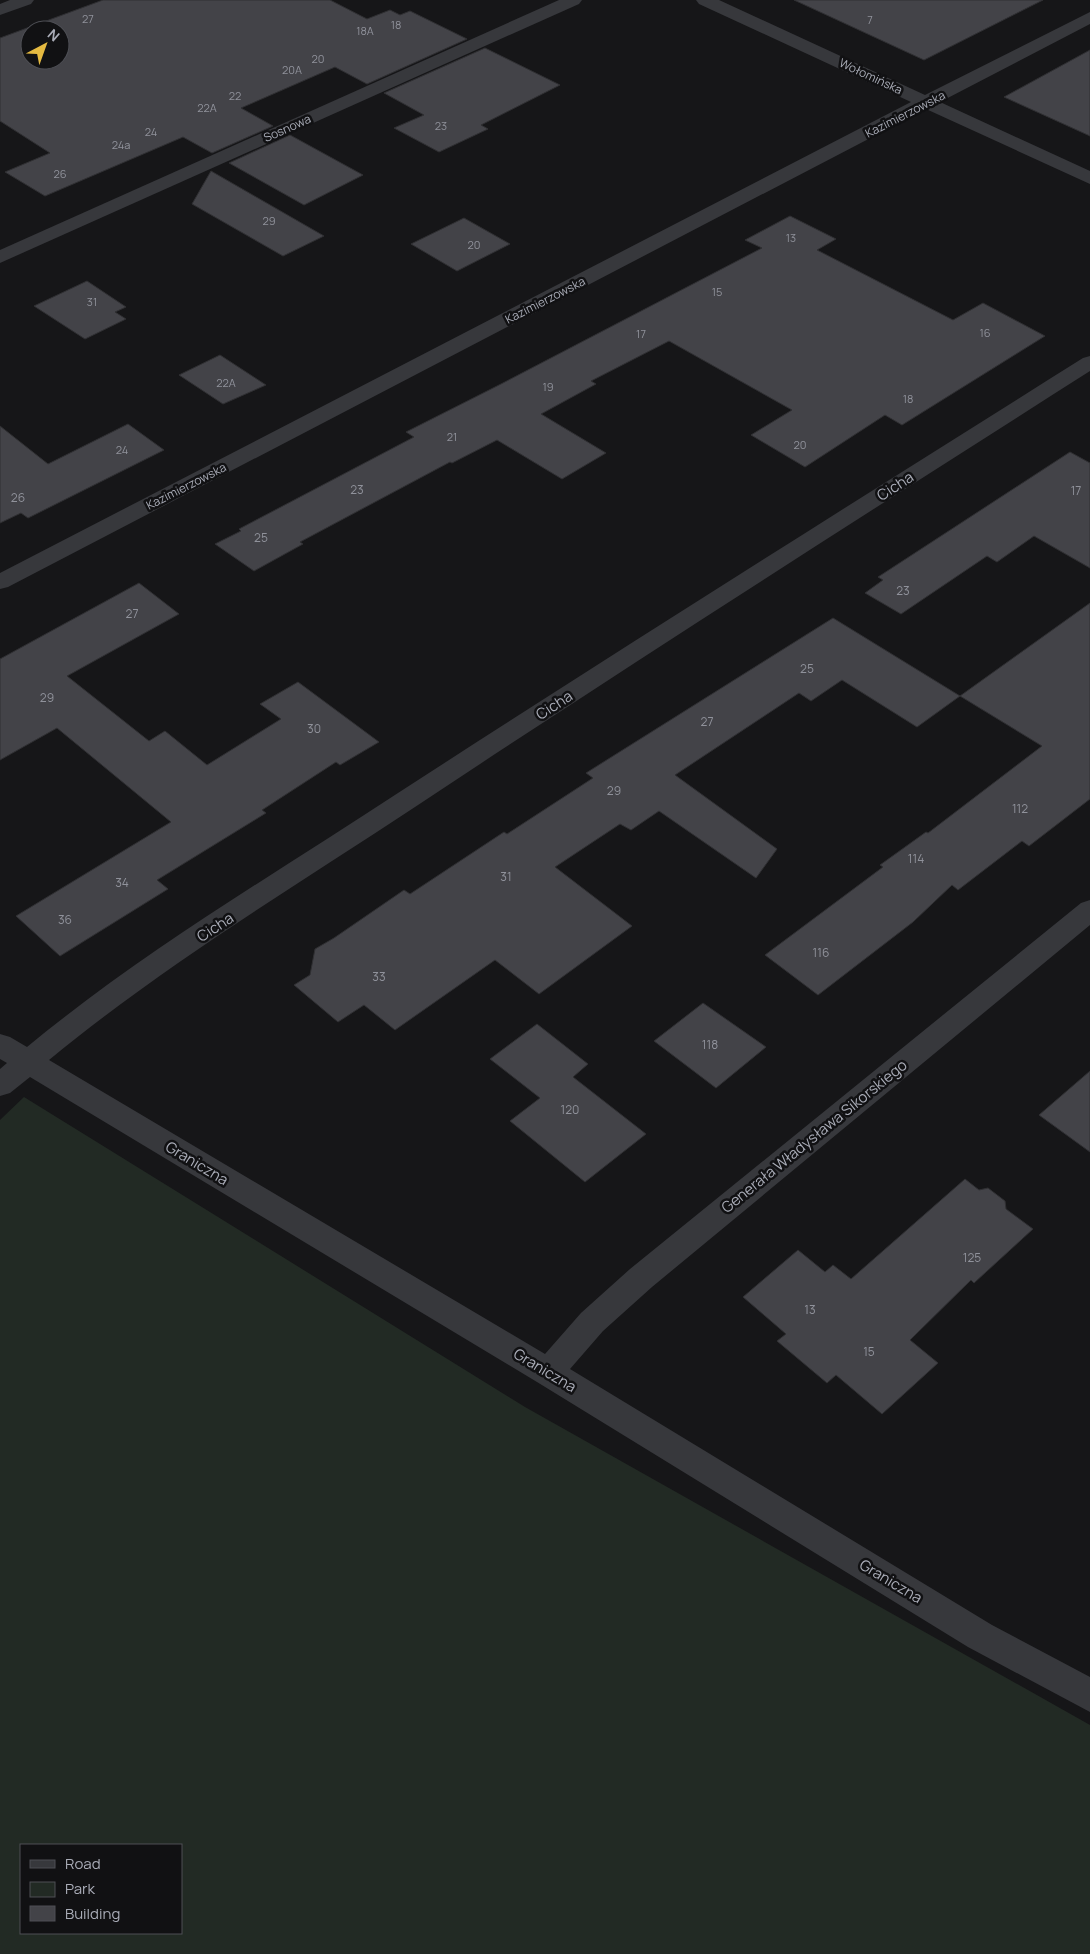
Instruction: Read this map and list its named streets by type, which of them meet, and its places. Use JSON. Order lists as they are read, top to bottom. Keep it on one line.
{"streets":{"street":["Wołomińska","Kazimierzowska","Sosnowa","Cicha","Generała Władysława Sikorskiego","Graniczna"]},"crossings":[["Wołomińska","Kazimierzowska"],["Cicha","Graniczna"],["Generała Władysława Sikorskiego","Graniczna"]],"house_numbers":["27","7","18","18A","20","20A","22","22A","23","24","24a","26","29","13","20","15","31","16","17","22A","19","18","21","20","24","23","17","26","25","23","27","25","29","27","30","29","112","114","31","34","36","116","33","118","120","125","13","15"],"legend":["Road","Park","Building"],"north":"top right"}
